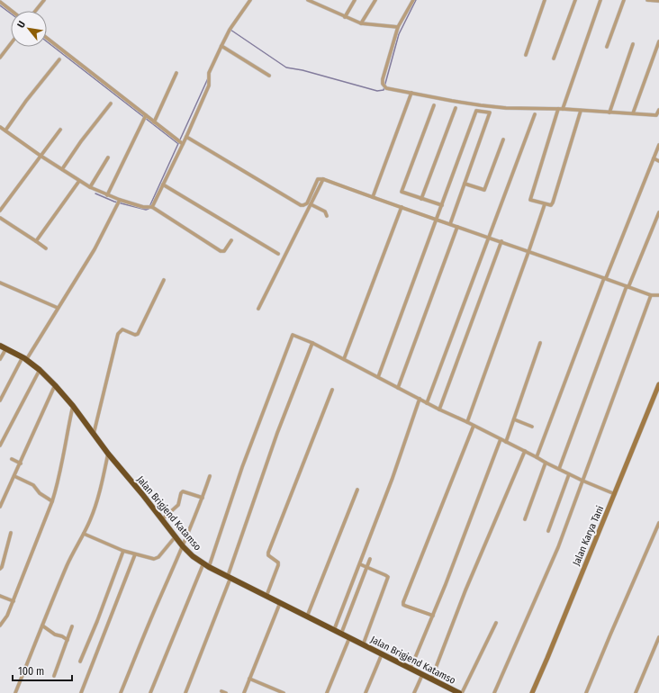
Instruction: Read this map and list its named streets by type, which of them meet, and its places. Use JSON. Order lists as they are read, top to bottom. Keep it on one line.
{"streets":{"highway":["Jalan Brigjend Katamso"],"street":["Jalan Karya Tani"]},"scale_bar":"100 m","north":"top left"}
